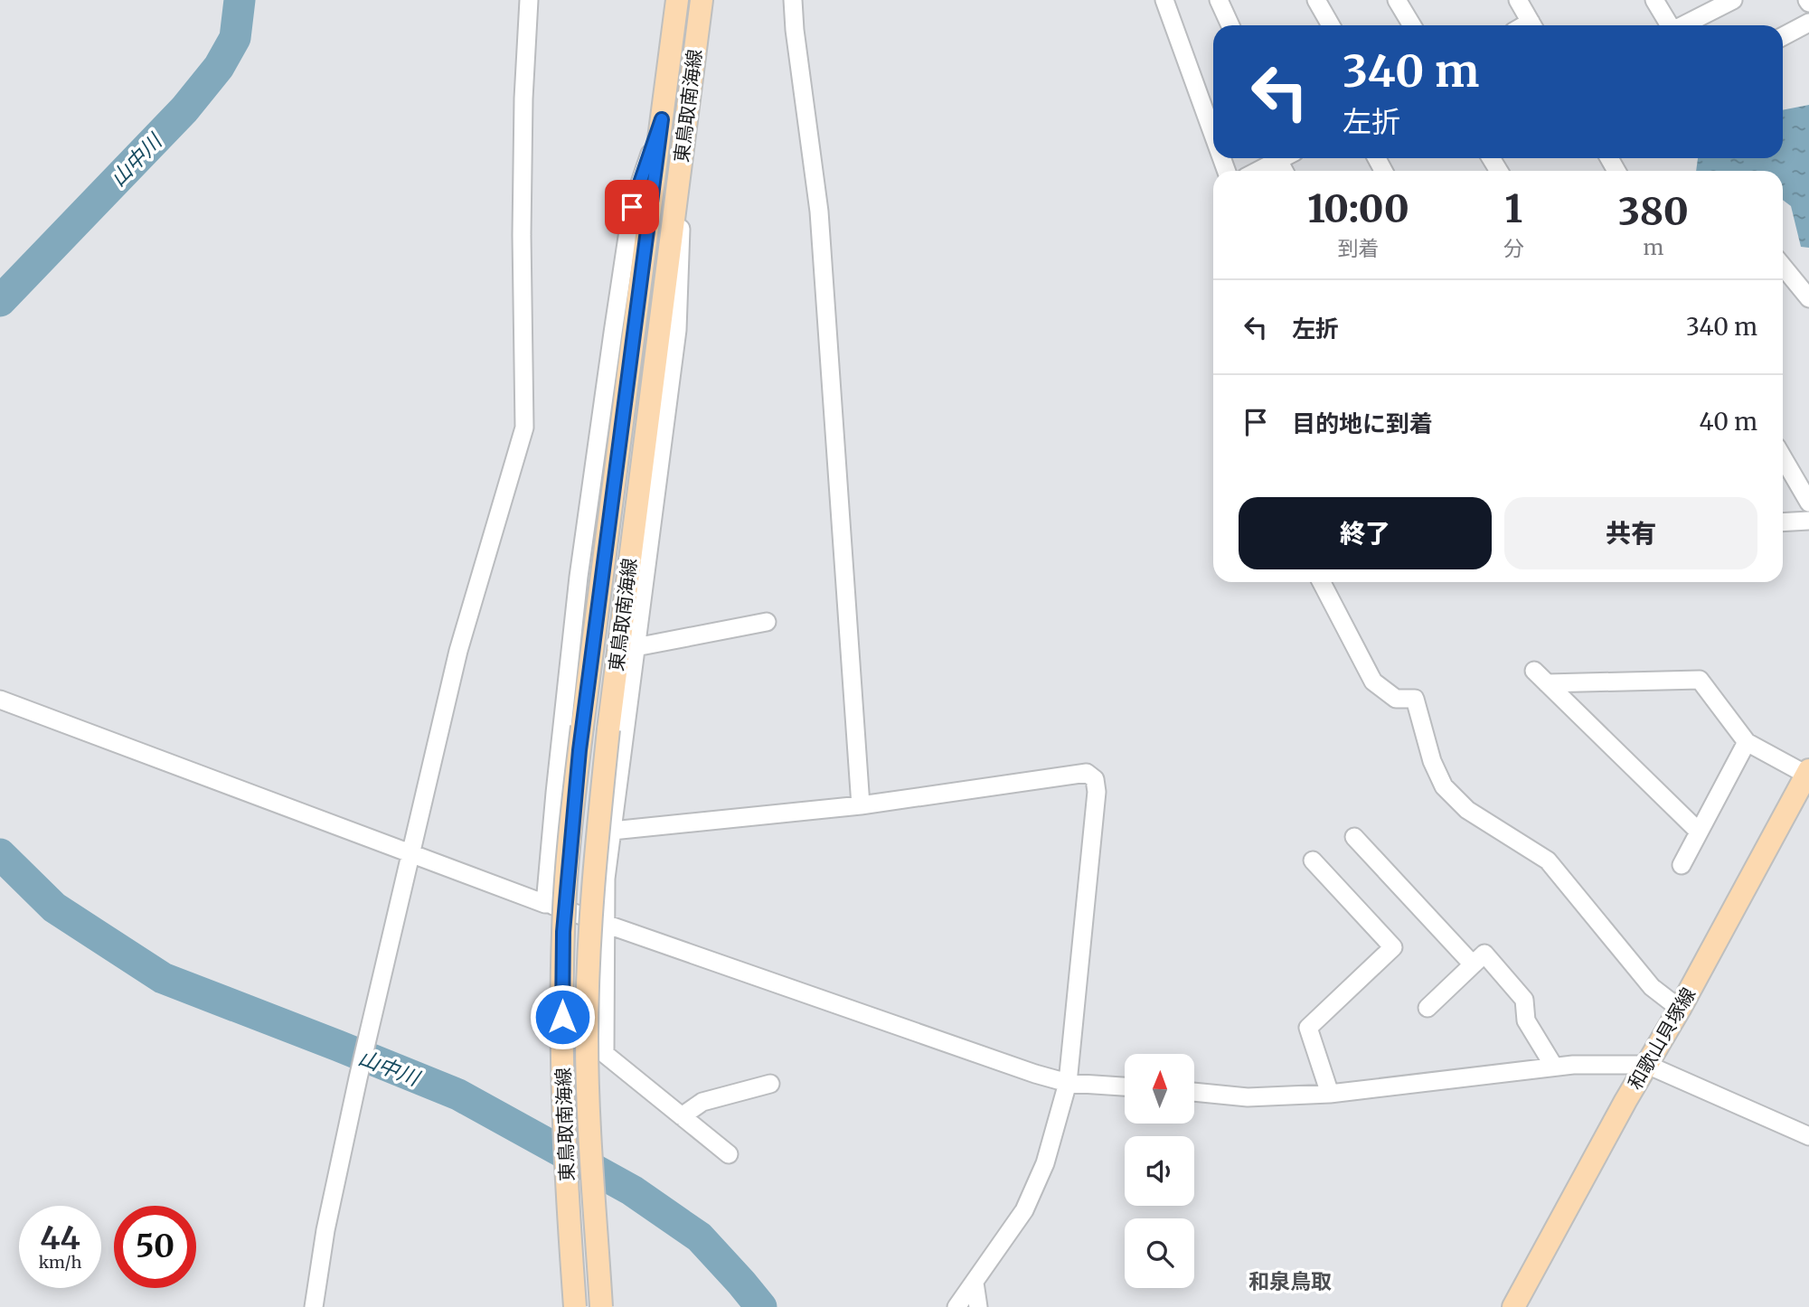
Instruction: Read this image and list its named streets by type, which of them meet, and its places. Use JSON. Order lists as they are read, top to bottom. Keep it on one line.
{"streets":{"main road":["東鳥取南海線","和歌山貝塚線"]},"districts":["和泉鳥取"],"water":["山中川"],"north":"top","page":{"turn":["340 m","左折"],"eta":["10:00","到着","1","分","380","m"],"list":[{"name":"左折","value":"340 m"},{"name":"目的地に到着","value":"40 m"}],"buttons":["終了","共有"],"speed":"44 km/h","limit":"50"}}
